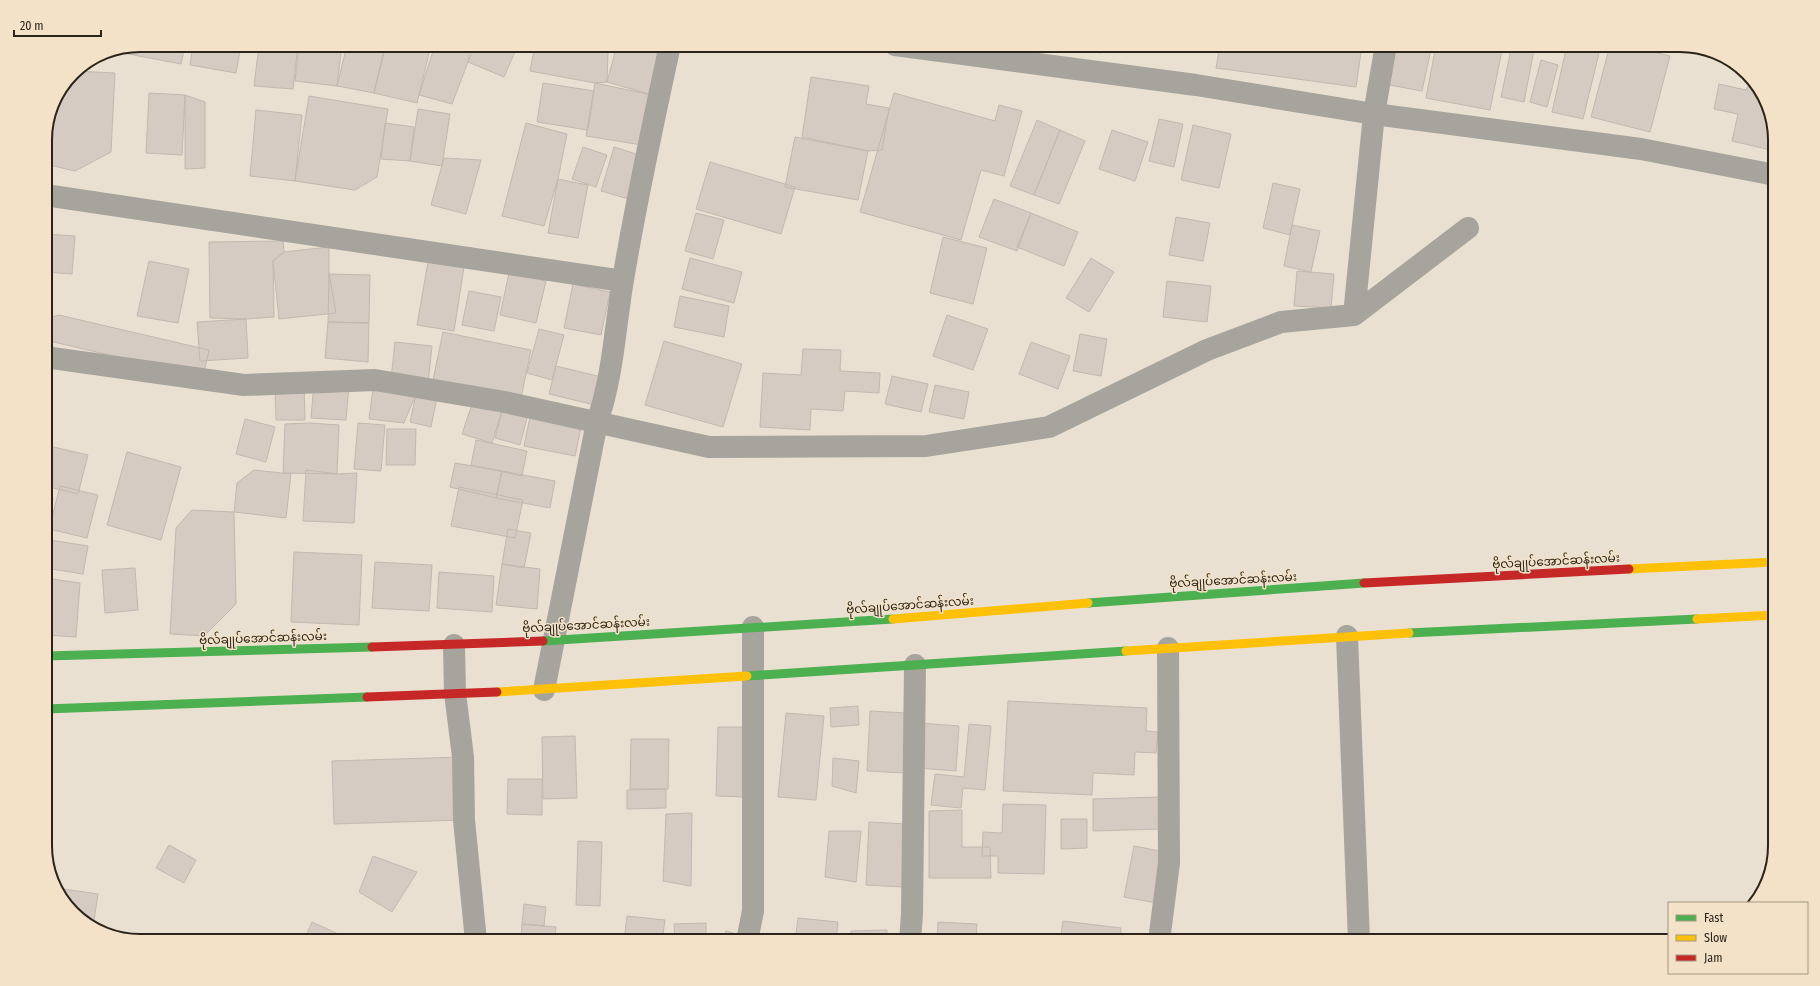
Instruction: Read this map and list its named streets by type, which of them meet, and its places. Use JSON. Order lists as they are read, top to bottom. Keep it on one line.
{"streets":{"highway":["ဗိုလ်ချုပ်အောင်ဆန်းလမ်း"]},"legend":["Fast","Slow","Jam"],"scale_bar":"20 m"}
